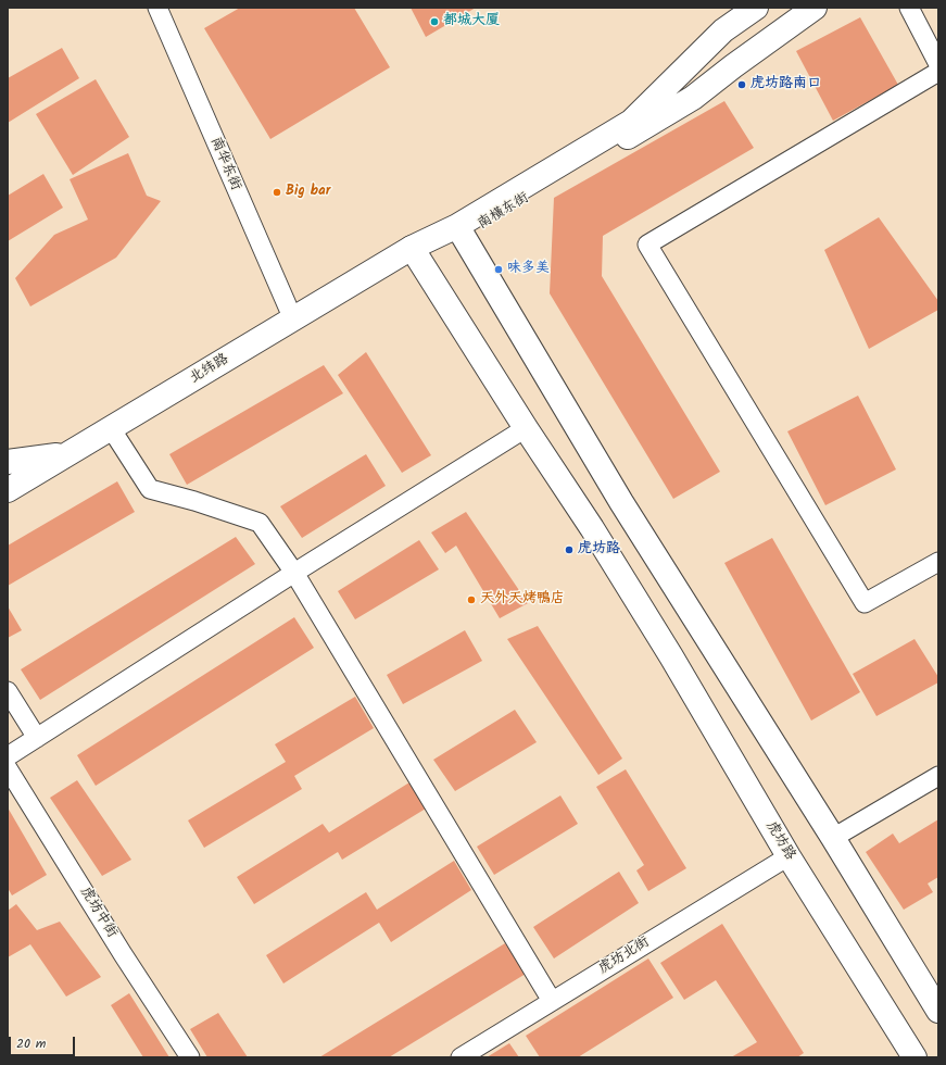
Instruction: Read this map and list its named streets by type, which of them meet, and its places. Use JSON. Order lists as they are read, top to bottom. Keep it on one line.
{"streets":{"main road":["南横东街","北纬路","虎坊路"],"street":["南华东街","虎坊中街","虎坊北街"]},"crossings":[["南华东街","北纬路"],["南横东街","北纬路"],["北纬路","虎坊路"],["虎坊路","虎坊北街"]],"places":["都城大厦","虎坊路南口","Big bar","味多美","虎坊路","天外天烤鴨店"],"scale_bar":"20 m"}
